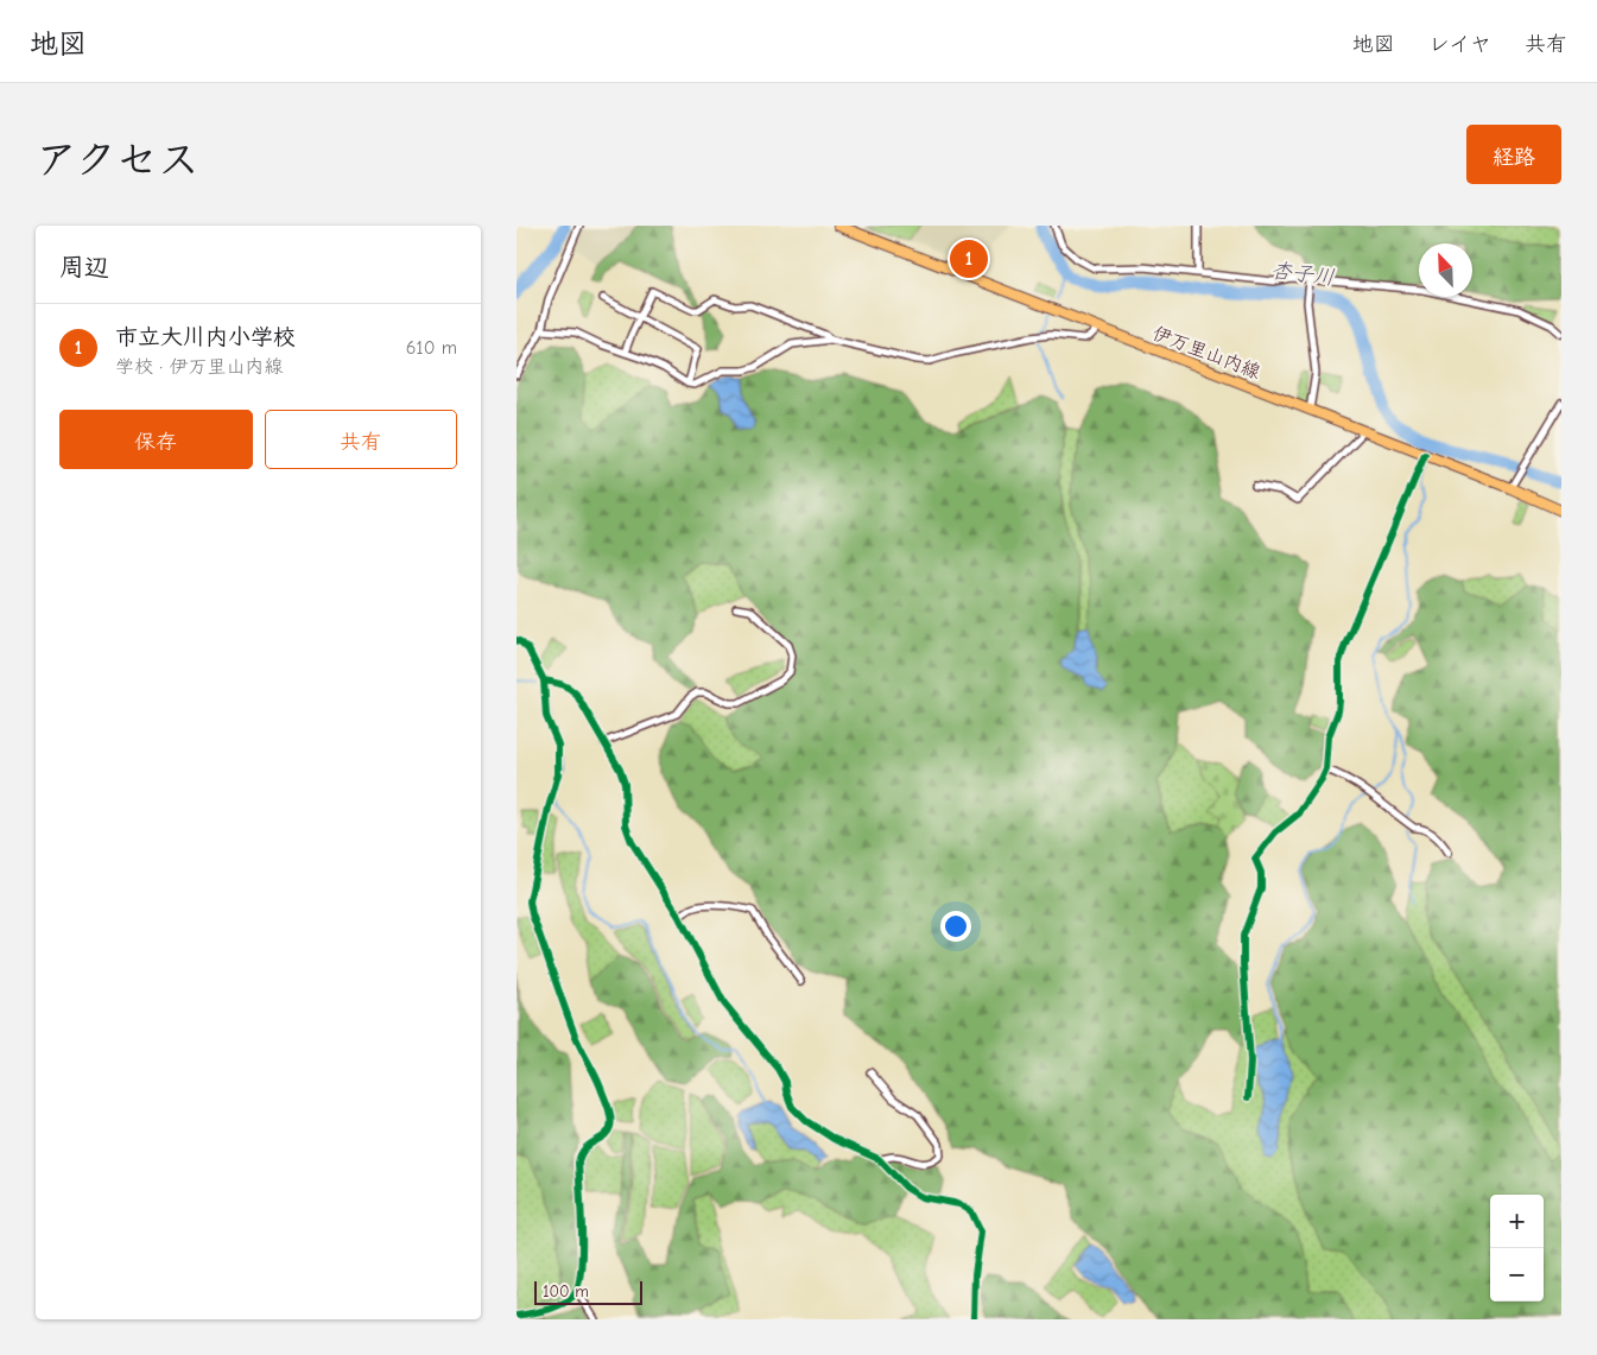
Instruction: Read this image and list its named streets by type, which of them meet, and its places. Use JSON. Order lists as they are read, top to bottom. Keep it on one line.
{"streets":{"main road":["伊万里山内線"]},"water":["杏子川"],"scale_bar":"100 m","north":"top left","page":{"header":"地図","nav":["地図","レイヤ","共有"],"title":"アクセス","buttons":["経路",["保存","共有"]],"heading":"周辺","pins":"1","list":[{"mark":"1","name":"市立大川内小学校","note":"学校 · 伊万里山内線","value":"610 m"}],"map_buttons":["+","−"],"scale":"100 m"}}
